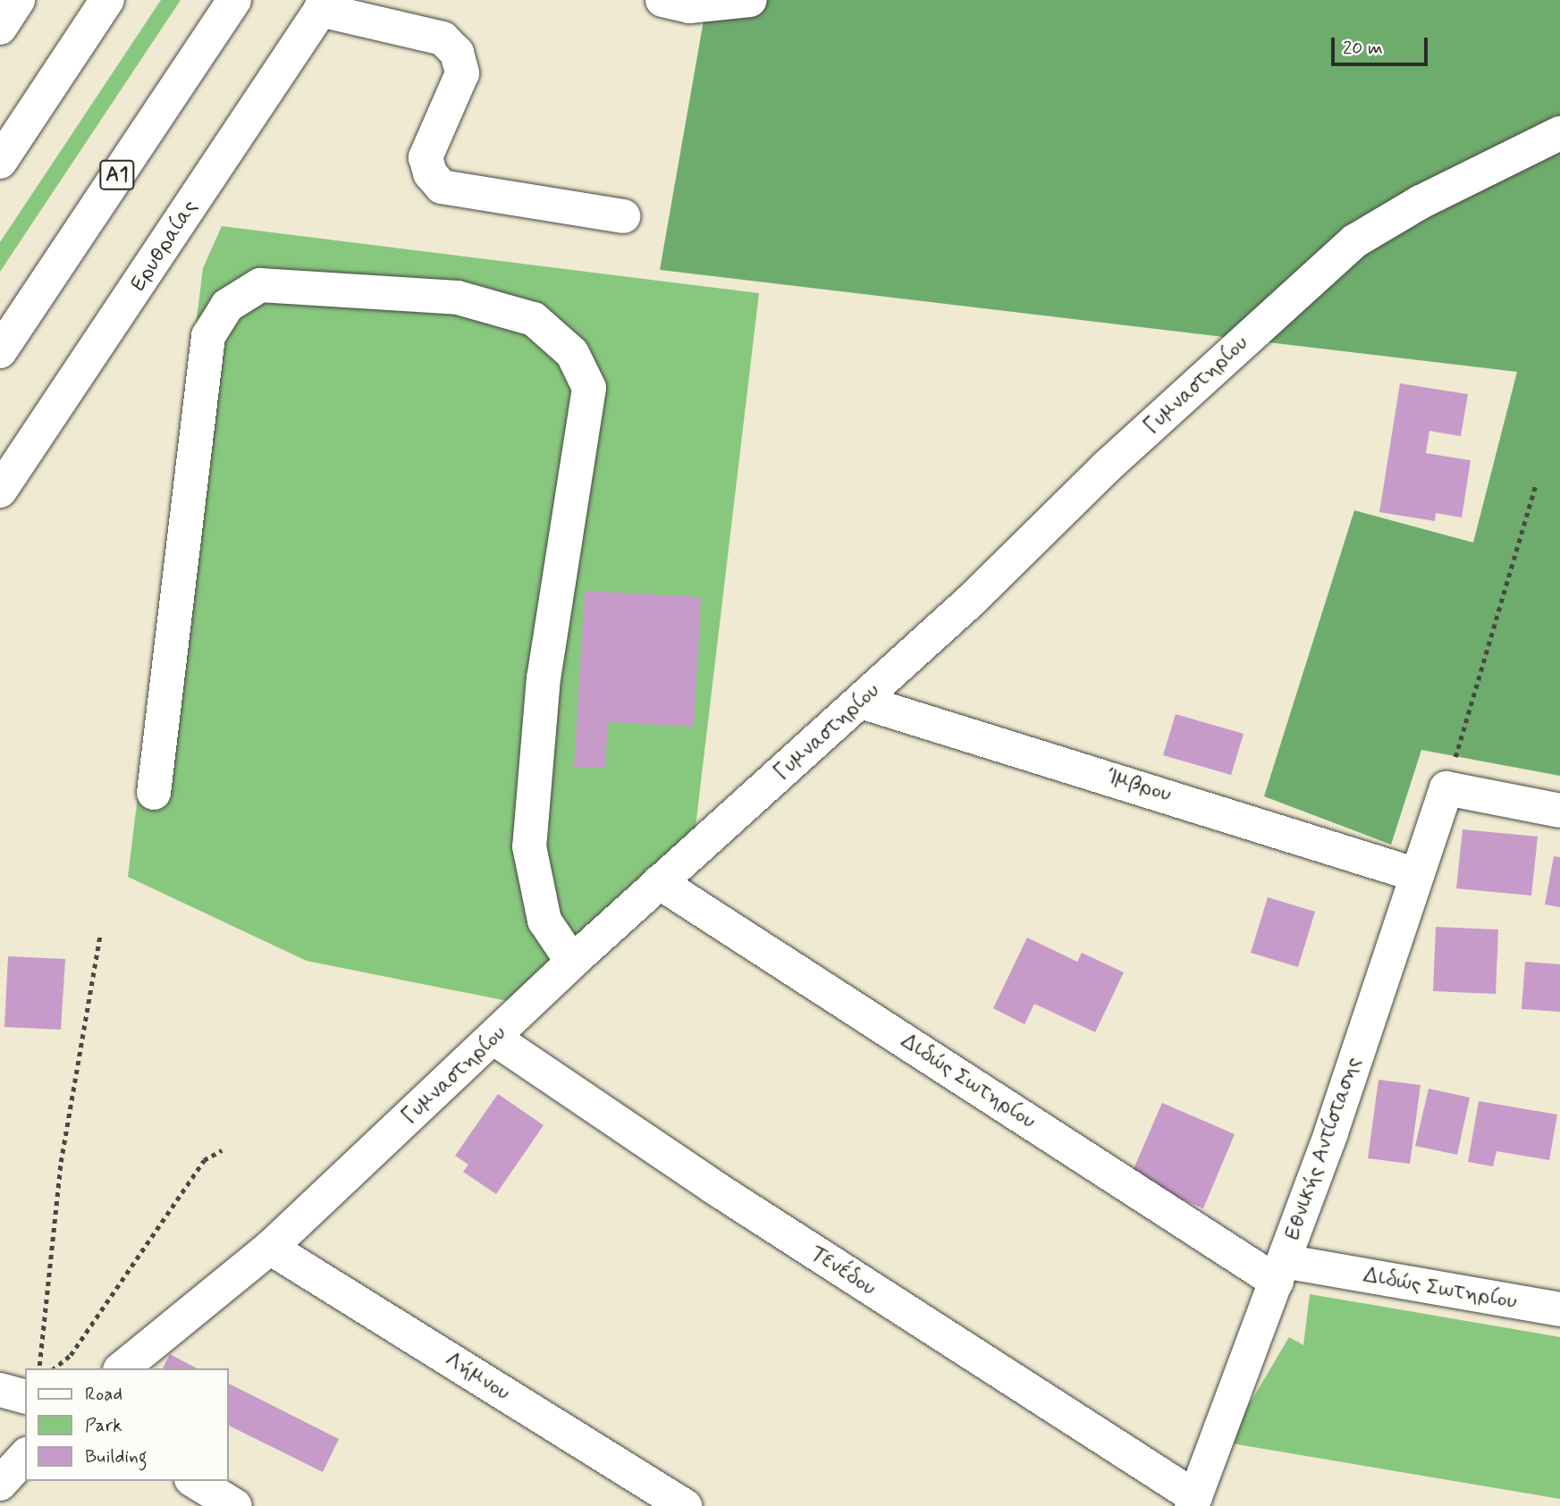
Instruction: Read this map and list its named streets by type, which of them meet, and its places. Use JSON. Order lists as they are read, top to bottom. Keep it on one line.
{"streets":{"main road":["Α1","Ερυθραίας","Γυμναστηρίου","Ίμβρου","Διδώς Σωτηρίου","Εθνικής Αντίστασης","Τενέδου","Λήμνου"]},"crossings":[["Γυμναστηρίου","Ίμβρου"],["Γυμναστηρίου","Διδώς Σωτηρίου"],["Γυμναστηρίου","Τενέδου"],["Γυμναστηρίου","Λήμνου"],["Ίμβρου","Εθνικής Αντίστασης"],["Διδώς Σωτηρίου","Εθνικής Αντίστασης"],["Εθνικής Αντίστασης","Τενέδου"]],"legend":["Road","Park","Building"],"scale_bar":"20 m"}
